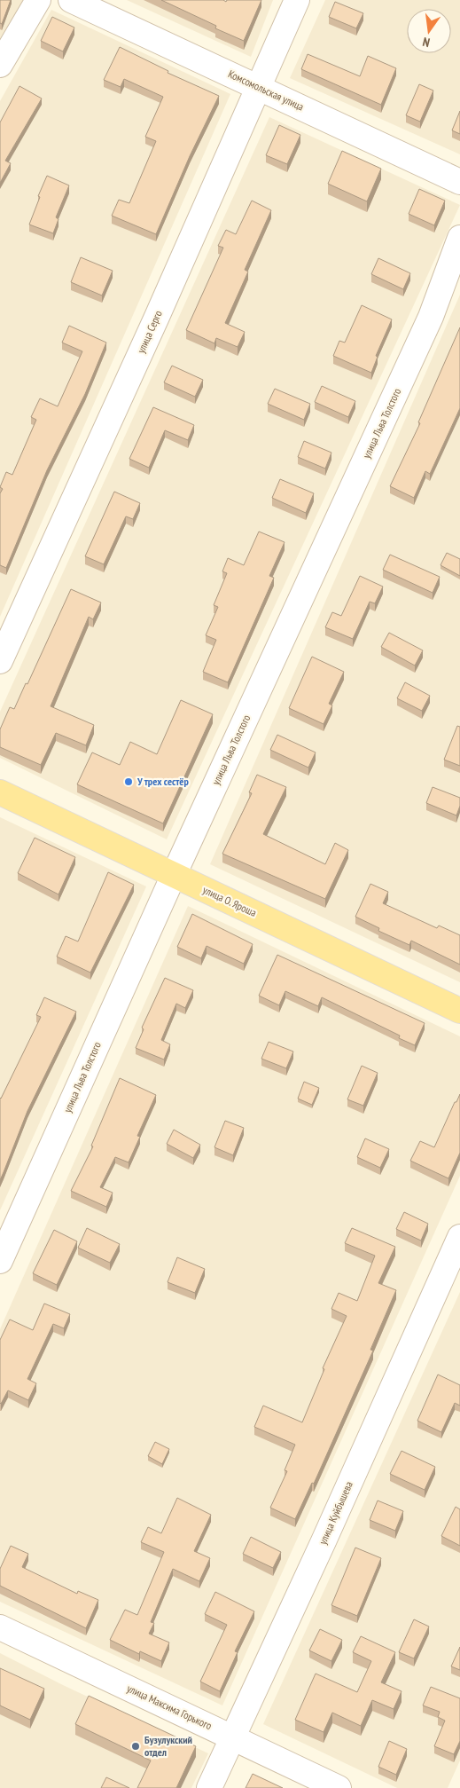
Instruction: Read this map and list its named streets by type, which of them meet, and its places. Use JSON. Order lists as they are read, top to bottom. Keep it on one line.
{"streets":{"main road":["улица О. Яроша"],"street":["Комсомольская улица","улица Серго","улица Льва Толстого","улица Куйбышева","улица Максима Горького"]},"crossings":[["Комсомольская улица","улица Серго"],["улица Льва Толстого","улица О. Яроша"],["улица Куйбышева","улица Максима Горького"]],"places":["У трех сестёр","Бузулукский отдел"],"north":"bottom"}
